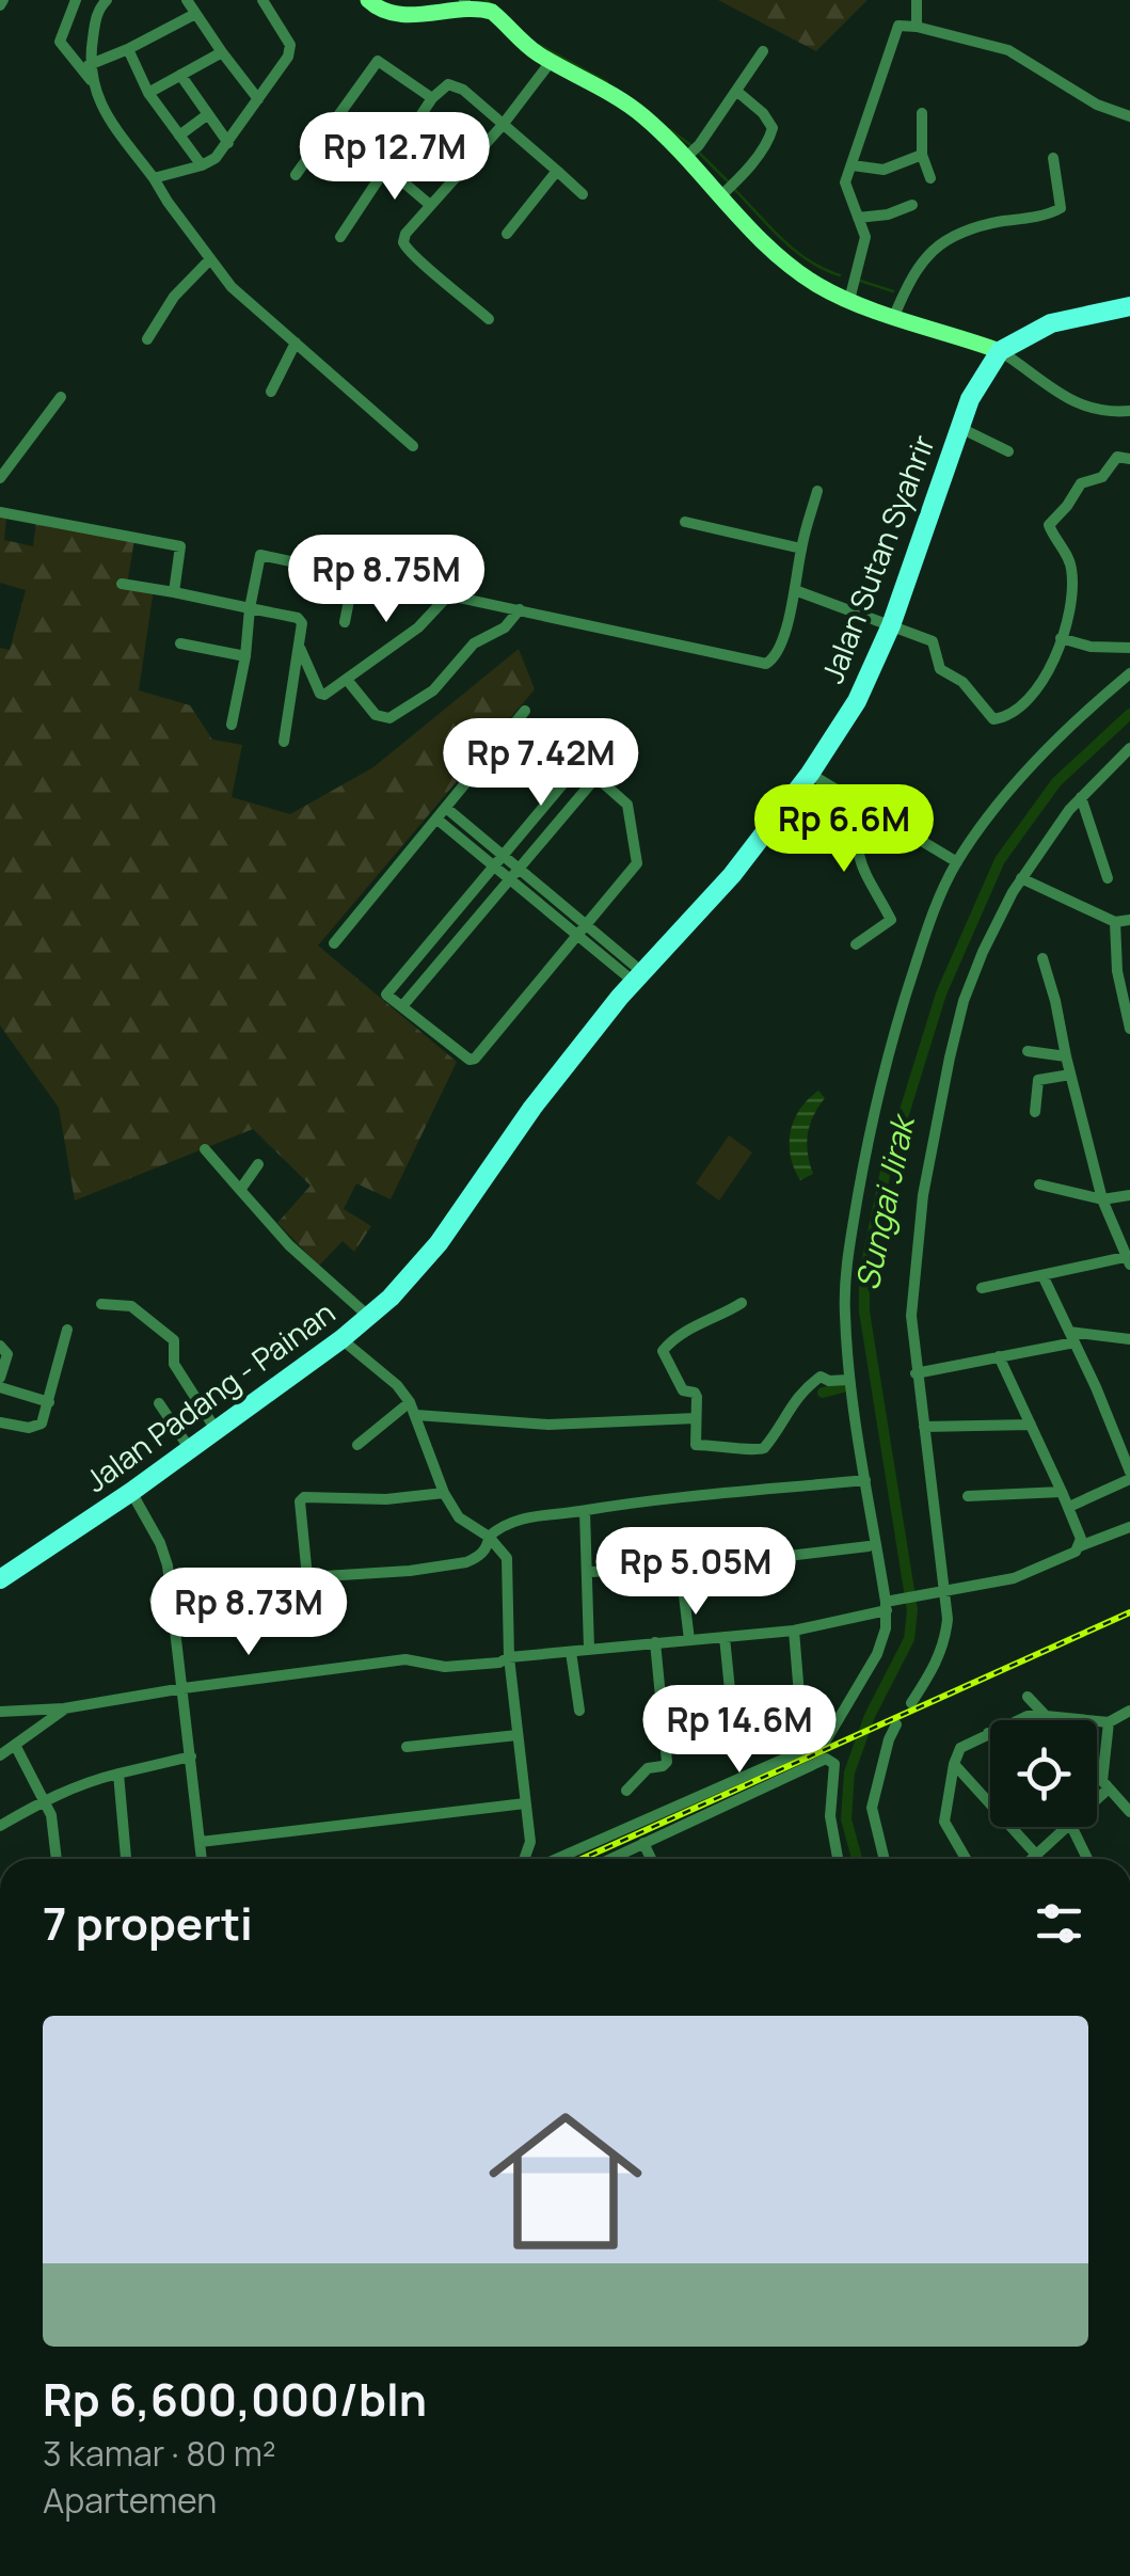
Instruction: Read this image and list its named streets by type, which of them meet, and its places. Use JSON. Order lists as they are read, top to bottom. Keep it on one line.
{"streets":{"main road":["Jalan Sutan Syahrir","Jalan Padang - Painan"]},"crossings":[["Jalan Sutan Syahrir","Jalan Padang - Painan"]],"water":["Sungai Jirak"],"page":{"price":["Rp 12.7M","Rp 8.75M","Rp 7.42M","Rp 6.6M","Rp 5.05M","Rp 8.73M","Rp 14.6M"],"heading":"7 properti","list":[{"name":"Rp 6,600,000/bln","note":"3 kamar · 80 m² · Apartemen"}]}}
